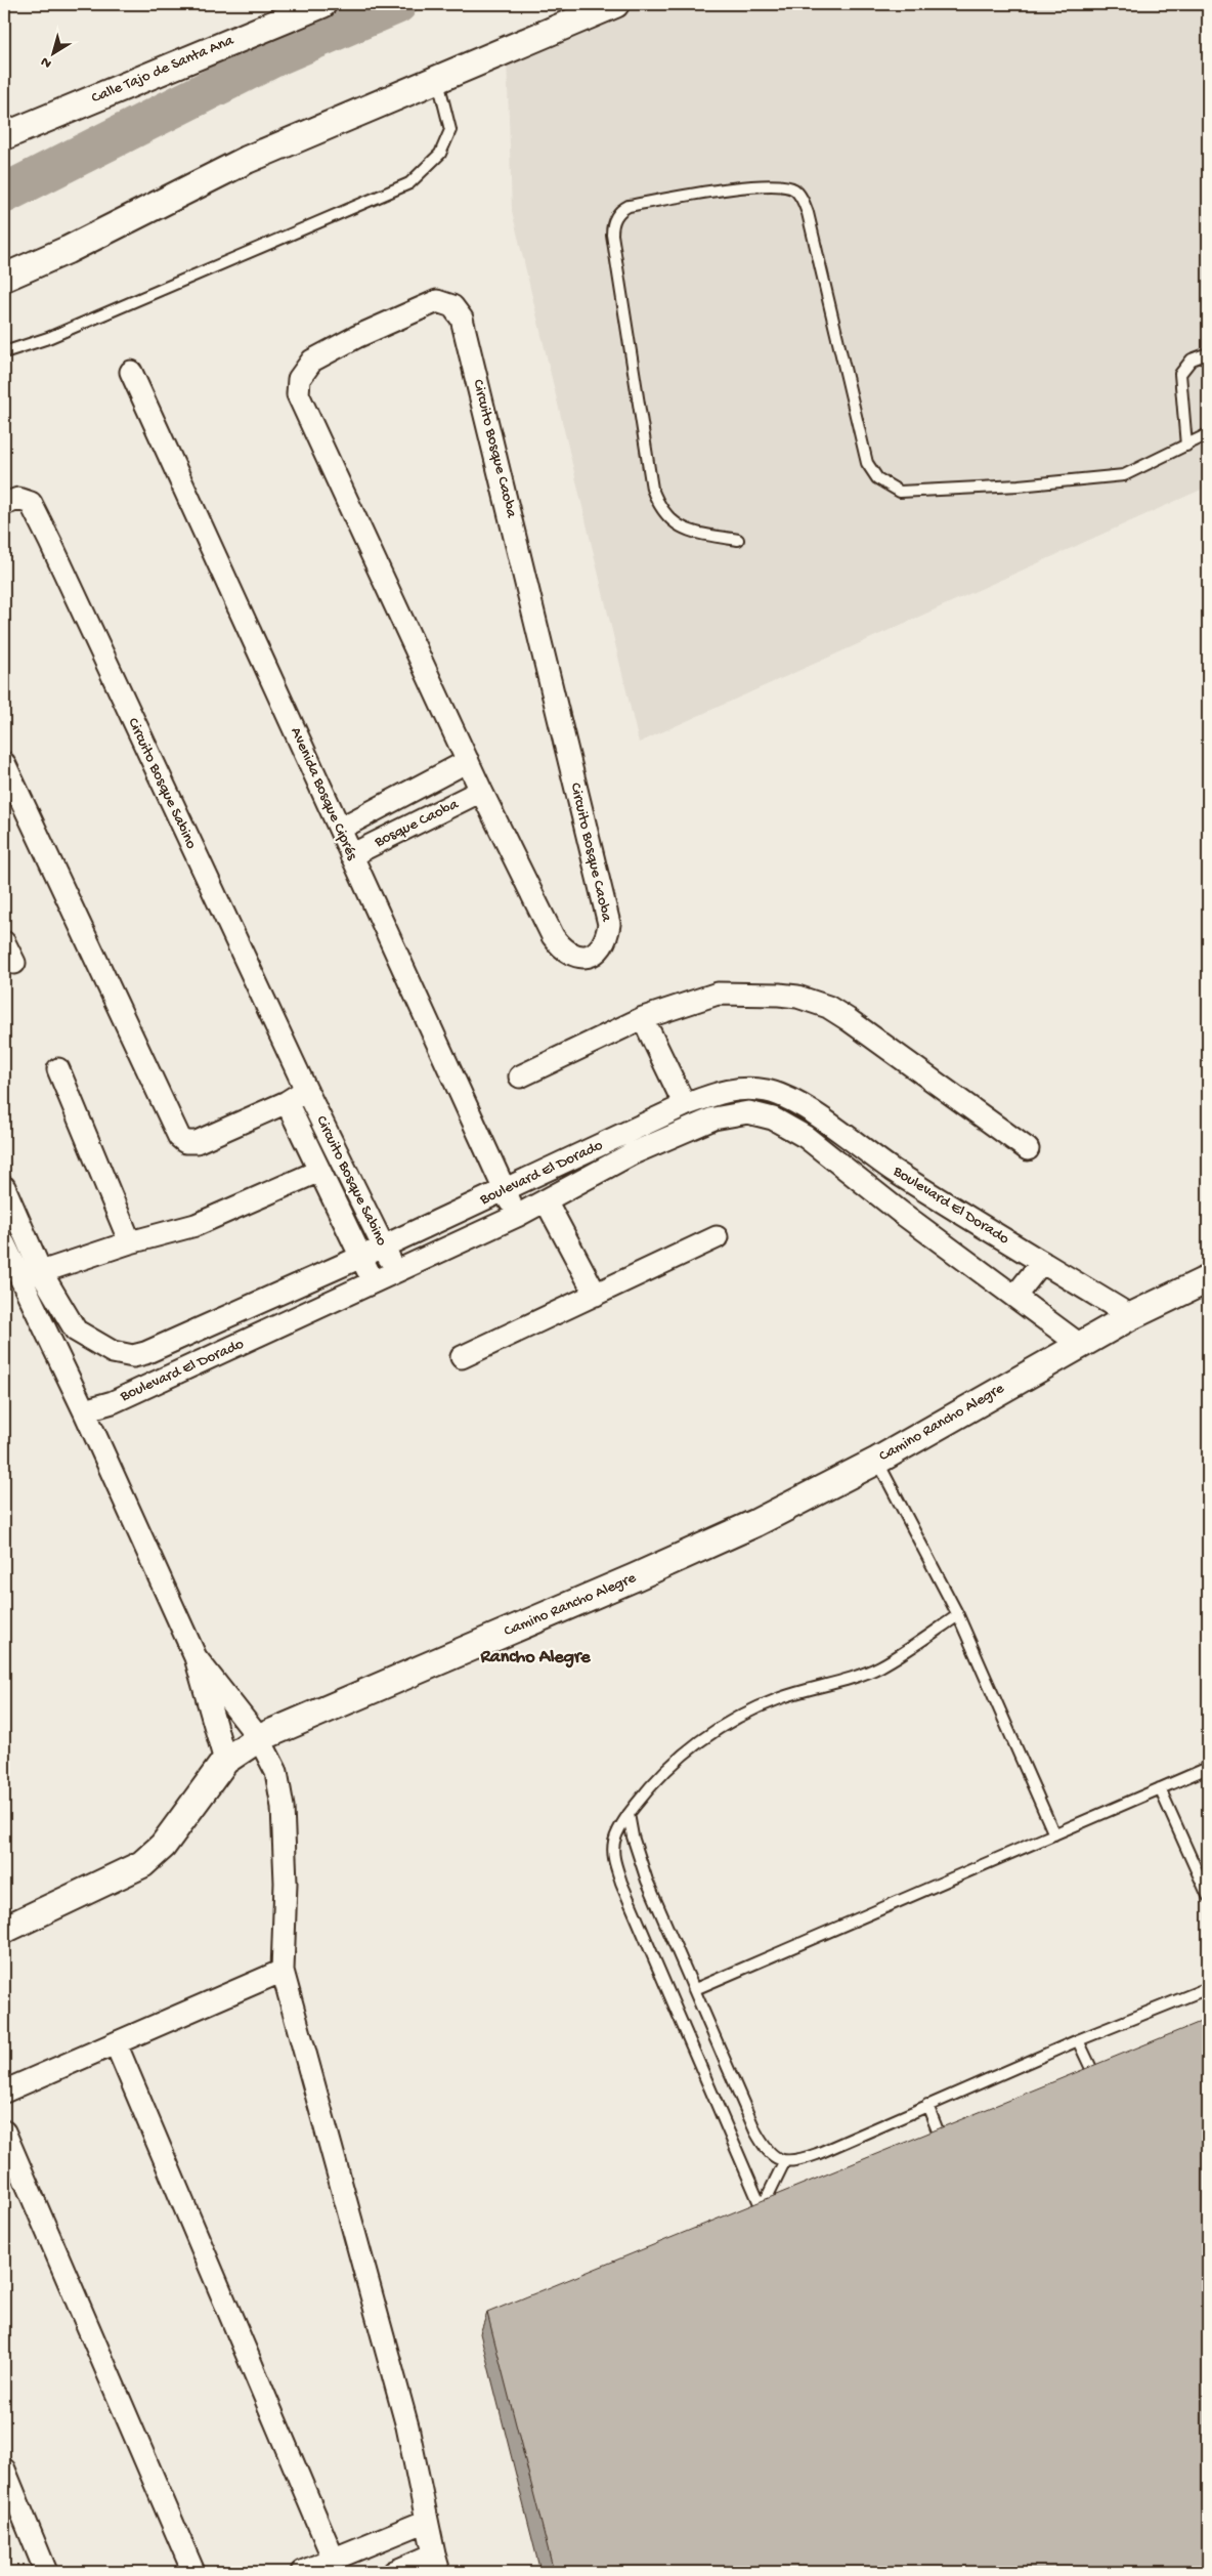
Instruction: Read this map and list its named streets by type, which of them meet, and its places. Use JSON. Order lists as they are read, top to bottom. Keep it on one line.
{"streets":{"street":["Calle Tajo de Santa Ana","Circuito Bosque Caoba","Circuito Bosque Sabino","Avenida Bosque Ciprés","Bosque Caoba","Boulevard El Dorado","Camino Rancho Alegre"]},"crossings":[["Circuito Bosque Caoba","Bosque Caoba"],["Circuito Bosque Sabino","Boulevard El Dorado"],["Avenida Bosque Ciprés","Bosque Caoba"],["Avenida Bosque Ciprés","Boulevard El Dorado"],["Boulevard El Dorado","Camino Rancho Alegre"]],"districts":["Rancho Alegre"],"north":"bottom left"}
